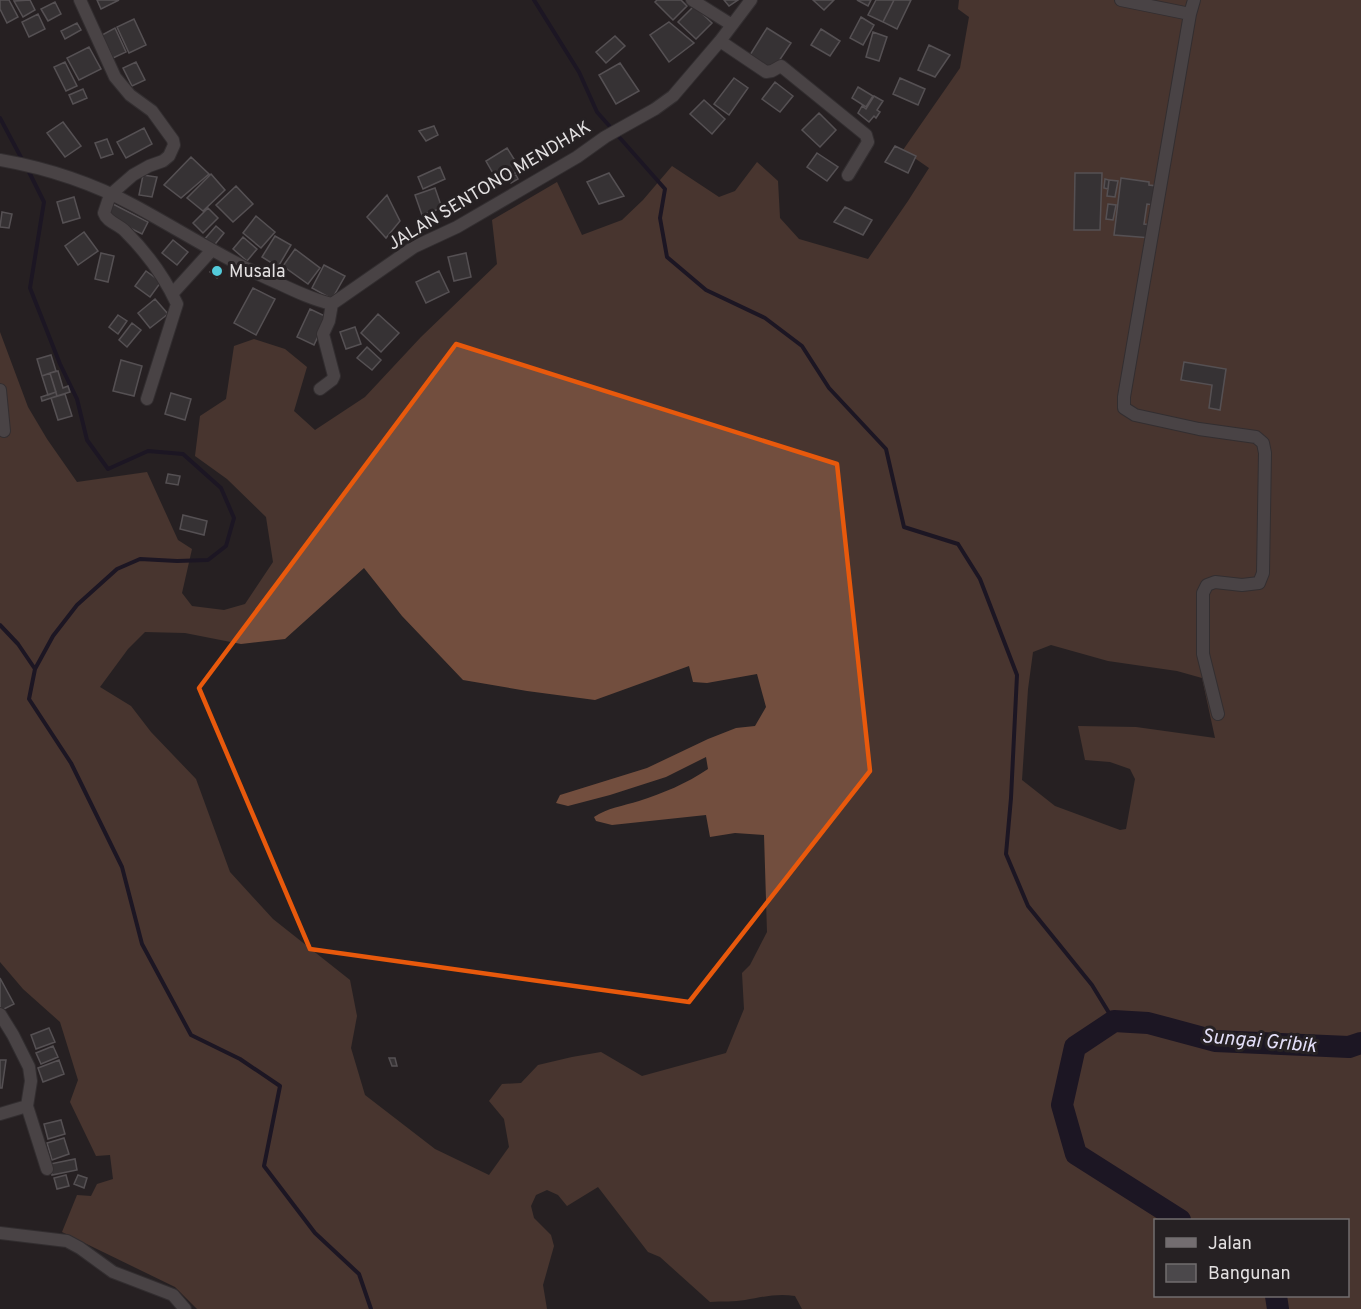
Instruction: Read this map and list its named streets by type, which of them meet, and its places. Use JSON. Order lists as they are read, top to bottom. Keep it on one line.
{"streets":{"street":["JALAN SENTONO MENDHAK"]},"water":["Sungai Gribik"],"places":["Musala"],"legend":["Jalan","Bangunan"]}
